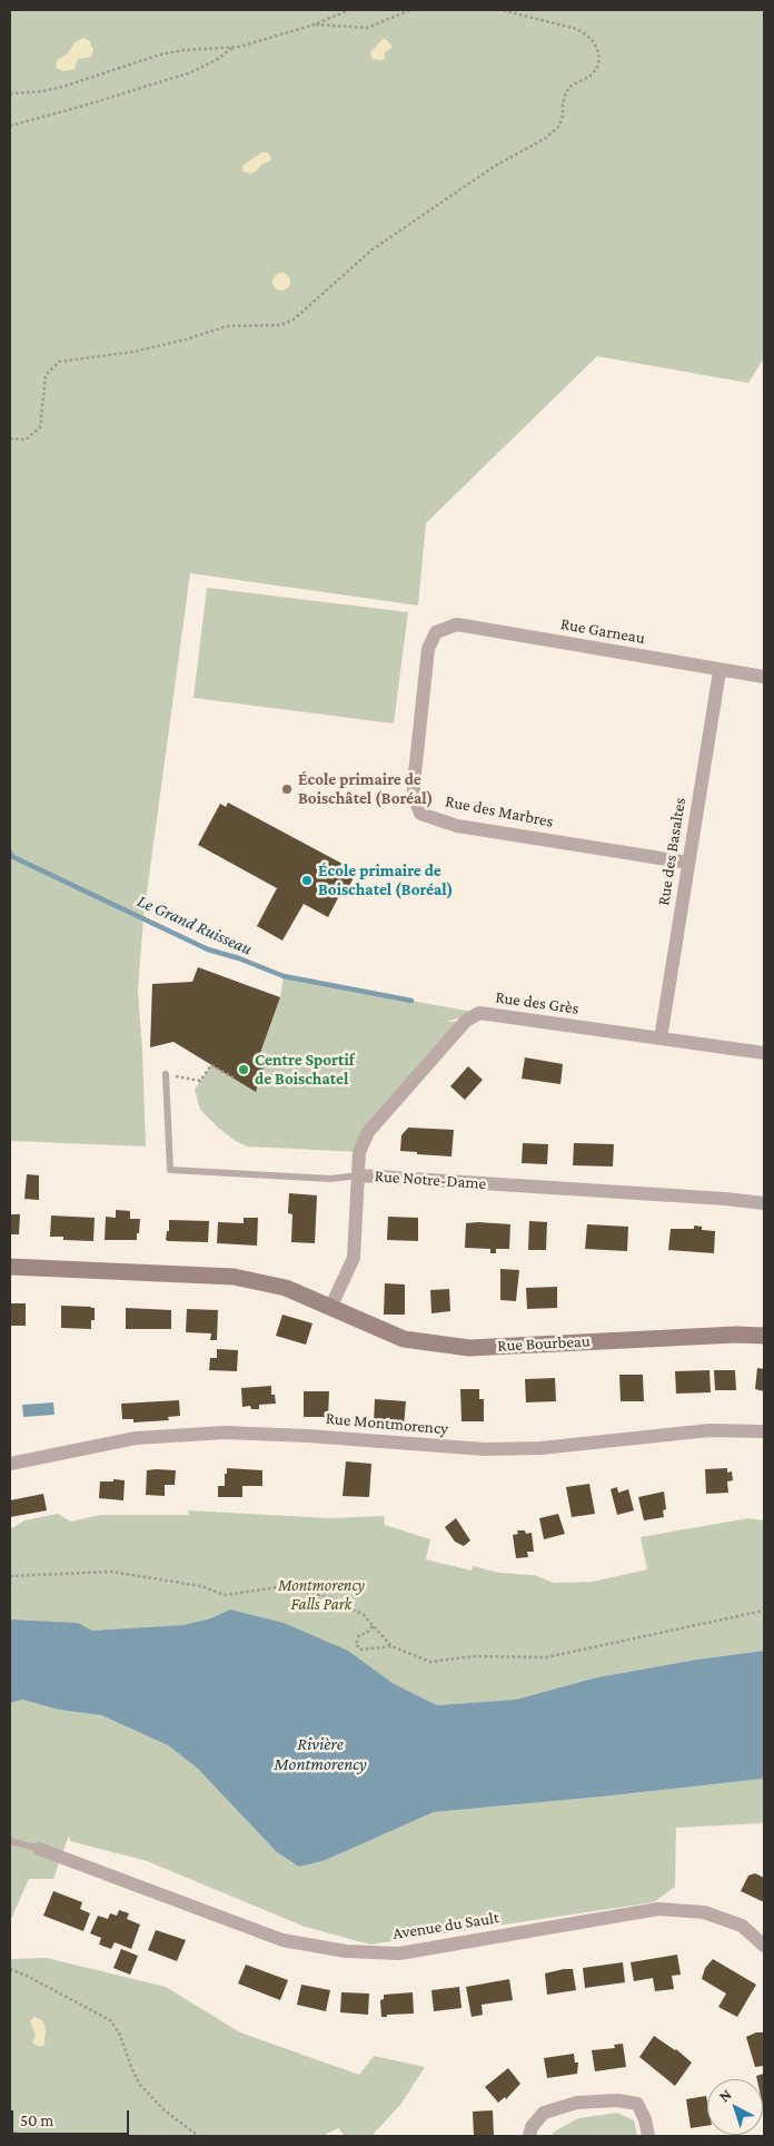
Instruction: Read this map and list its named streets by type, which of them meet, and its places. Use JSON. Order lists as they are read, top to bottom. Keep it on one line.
{"streets":{"street":["Rue Garneau","Rue des Marbres","Rue des Basaltes","Rue des Grès","Rue Notre-Dame","Rue Bourbeau","Rue Montmorency","Avenue du Sault"]},"crossings":[["Rue Garneau","Rue des Marbres"],["Rue Garneau","Rue des Basaltes"],["Rue des Marbres","Rue des Basaltes"],["Rue des Basaltes","Rue des Grès"],["Rue des Grès","Rue Notre-Dame"],["Rue Notre-Dame","Rue Bourbeau"]],"water":["Le Grand Ruisseau","Rivière Montmorency"],"parks":["Montmorency Falls Park"],"places":["École primaire de Boischâtel (Boréal)","École primaire de Boischatel (Boréal)","Centre Sportif de Boischatel"],"scale_bar":"50 m","north":"top left"}
